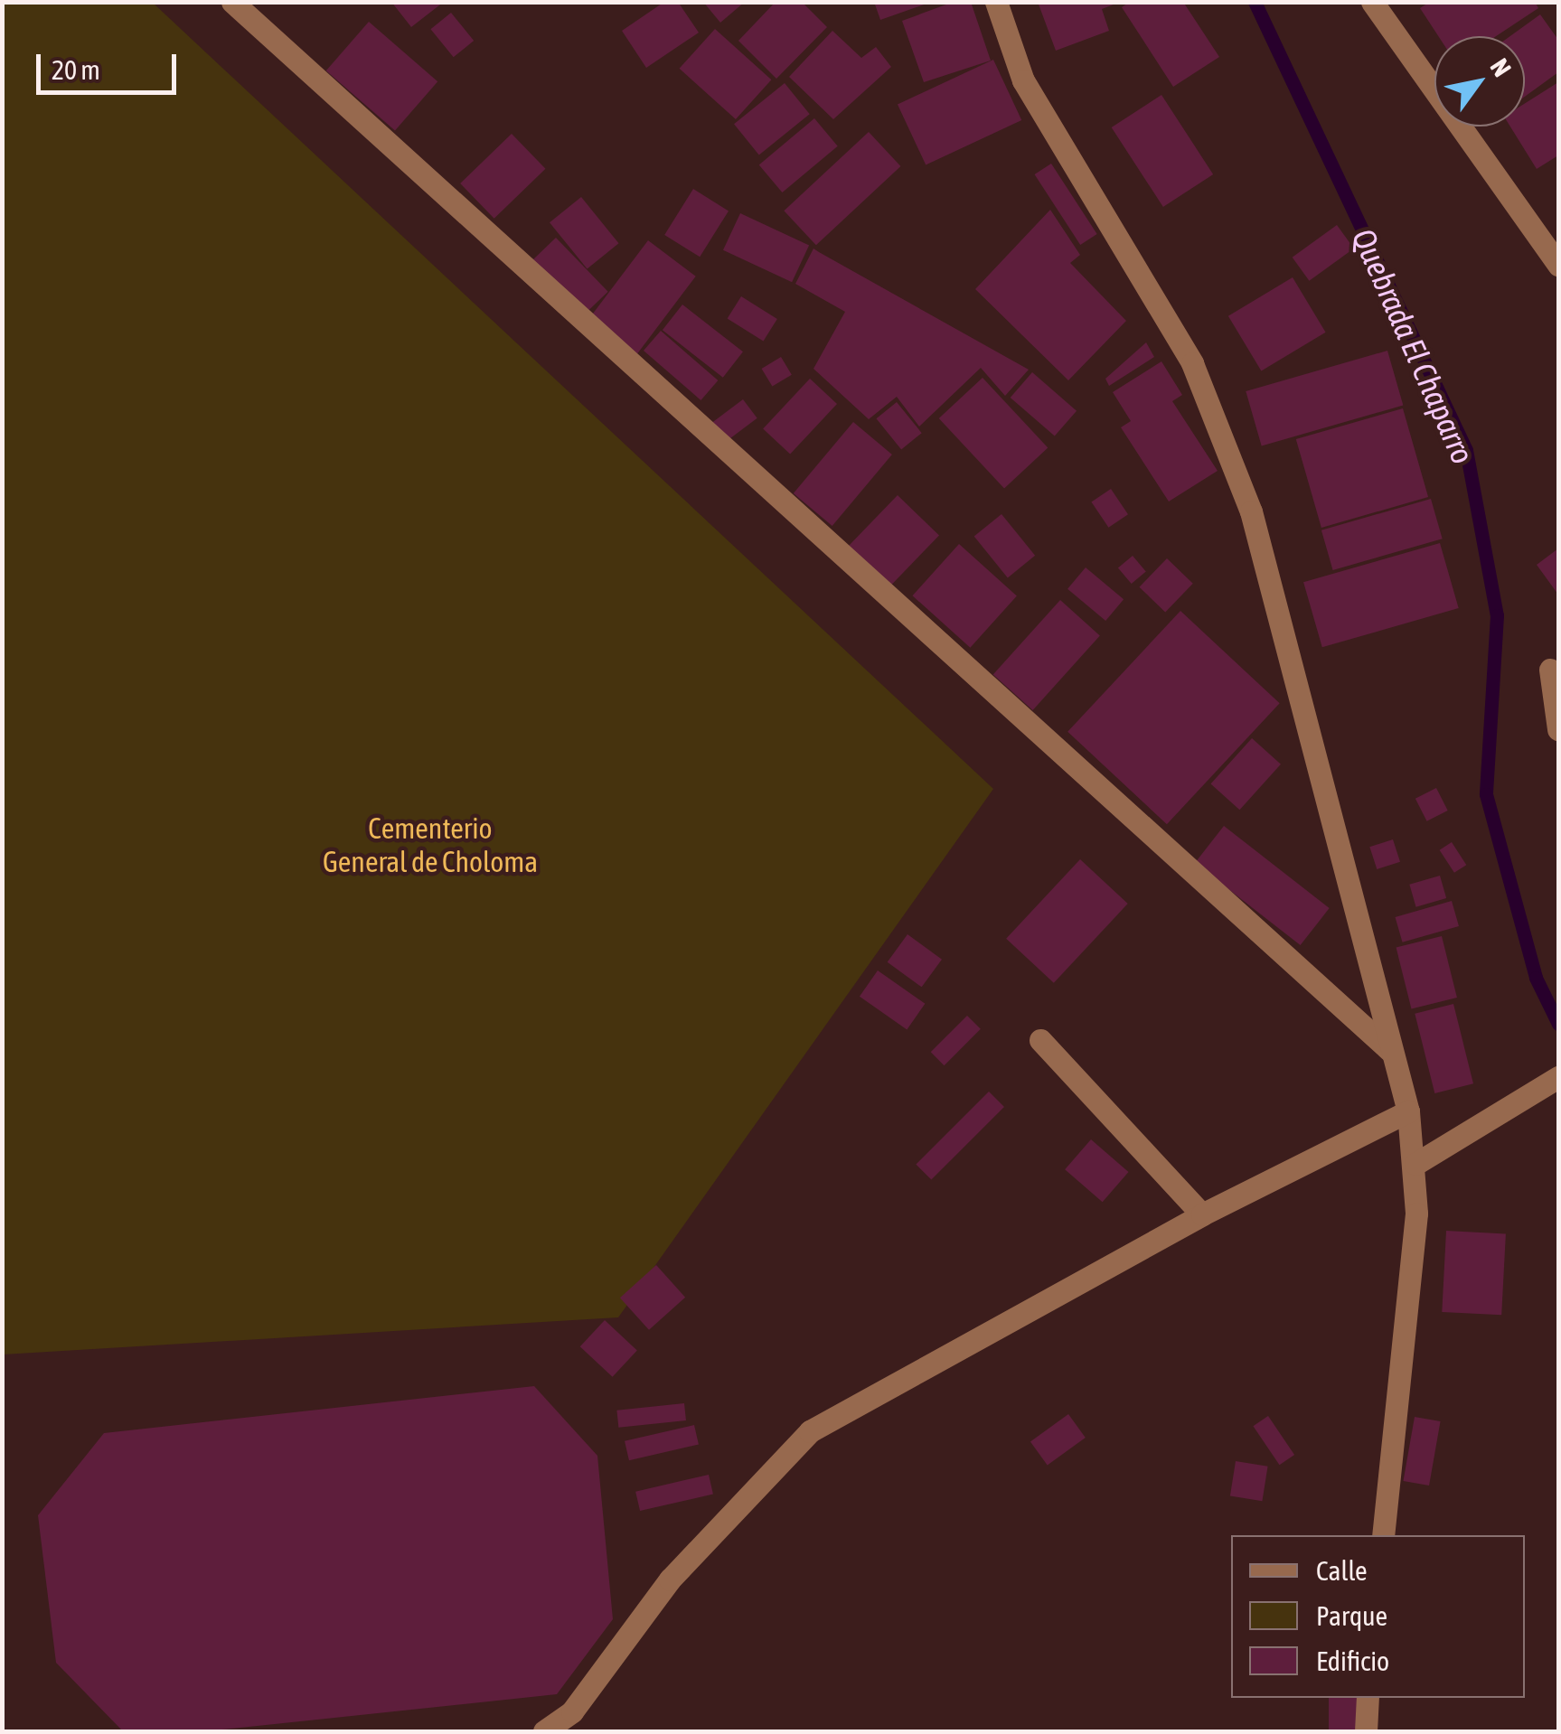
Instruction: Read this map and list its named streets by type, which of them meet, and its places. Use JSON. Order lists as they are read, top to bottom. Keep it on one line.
{"water":["Quebrada El Chaparro"],"parks":["Cementerio General de Choloma"],"legend":["Calle","Parque","Edificio"],"scale_bar":"20 m","north":"top right"}
